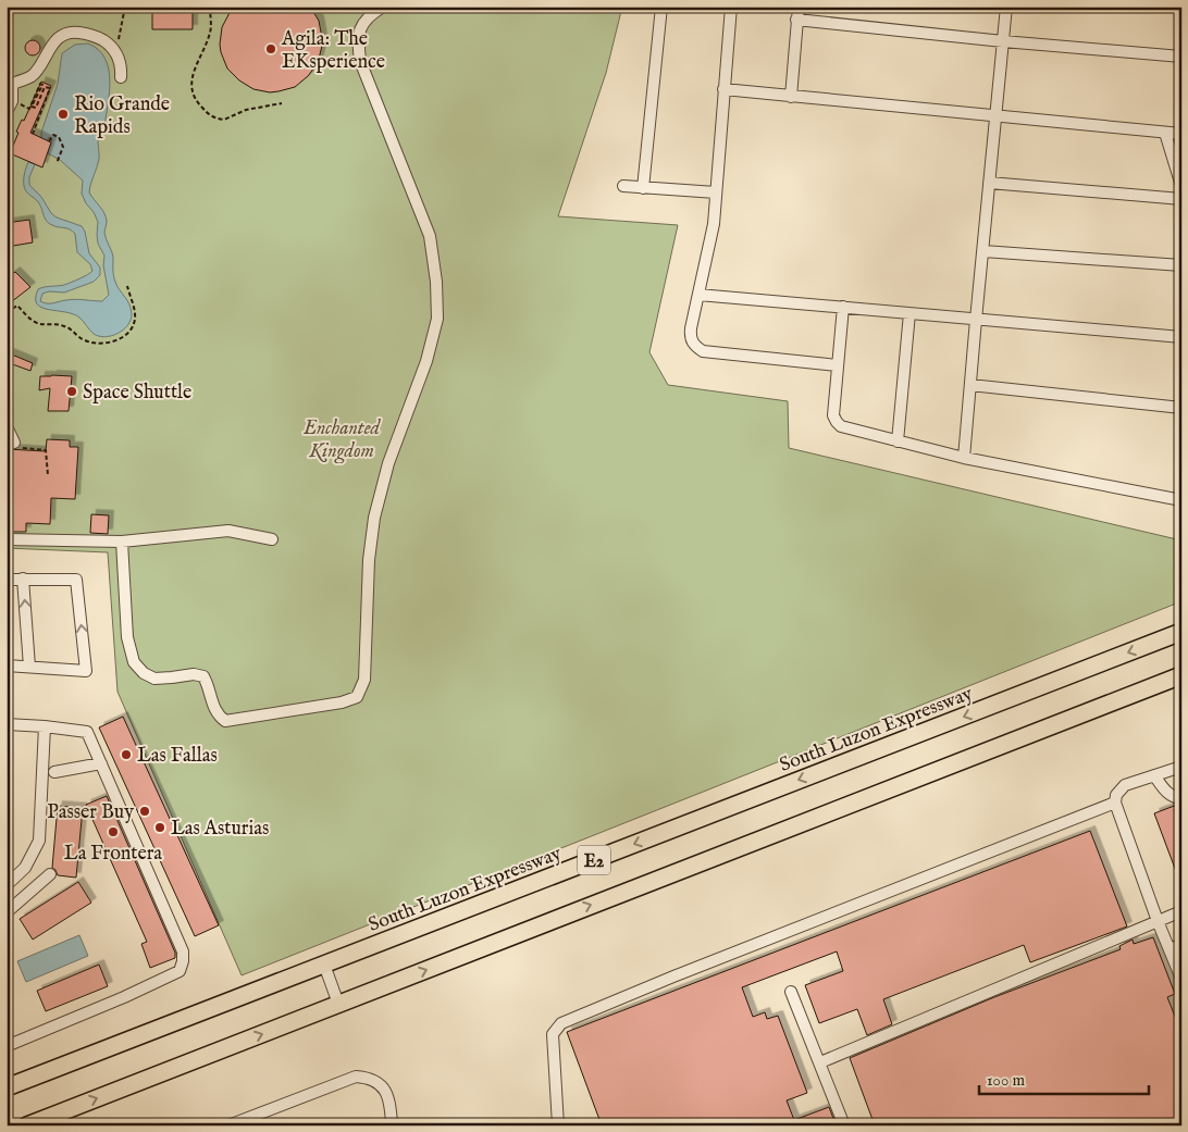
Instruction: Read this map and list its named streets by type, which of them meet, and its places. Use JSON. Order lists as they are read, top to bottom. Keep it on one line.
{"streets":{"highway":["South Luzon Expressway","E2"]},"parks":["Enchanted Kingdom"],"places":["Agila: The EKsperience","Rio Grande Rapids","Space Shuttle","Las Fallas","Passer Buy","Las Asturias","La Frontera"],"scale_bar":"100 m"}
